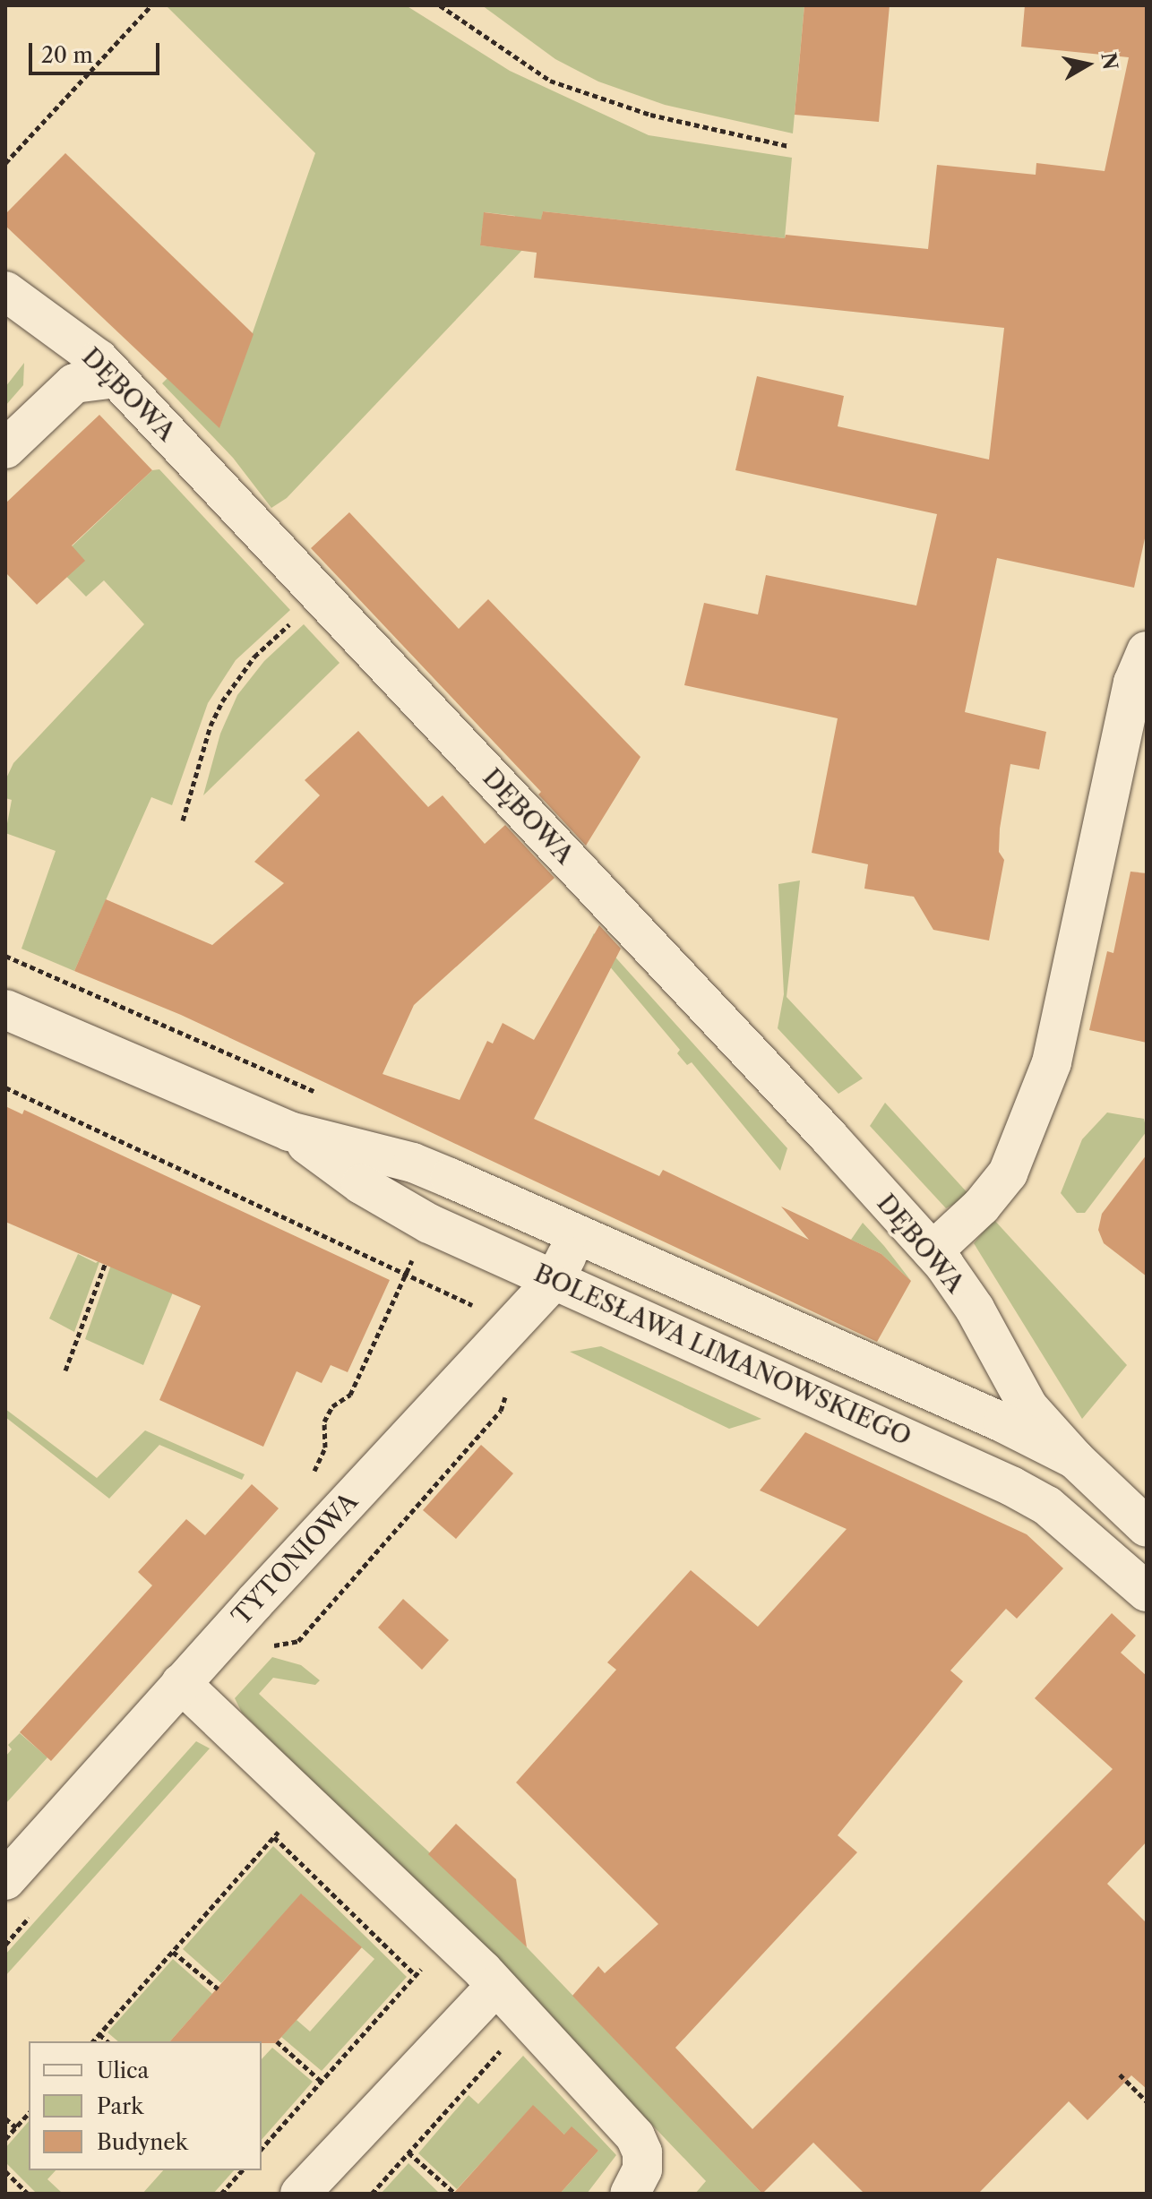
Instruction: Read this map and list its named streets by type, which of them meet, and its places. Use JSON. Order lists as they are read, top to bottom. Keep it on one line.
{"streets":{"street":["DĘBOWA","BOLESŁAWA LIMANOWSKIEGO","TYTONIOWA"]},"crossings":[["DĘBOWA","BOLESŁAWA LIMANOWSKIEGO"],["BOLESŁAWA LIMANOWSKIEGO","TYTONIOWA"]],"legend":["Ulica","Park","Budynek"],"scale_bar":"20 m","north":"right"}
